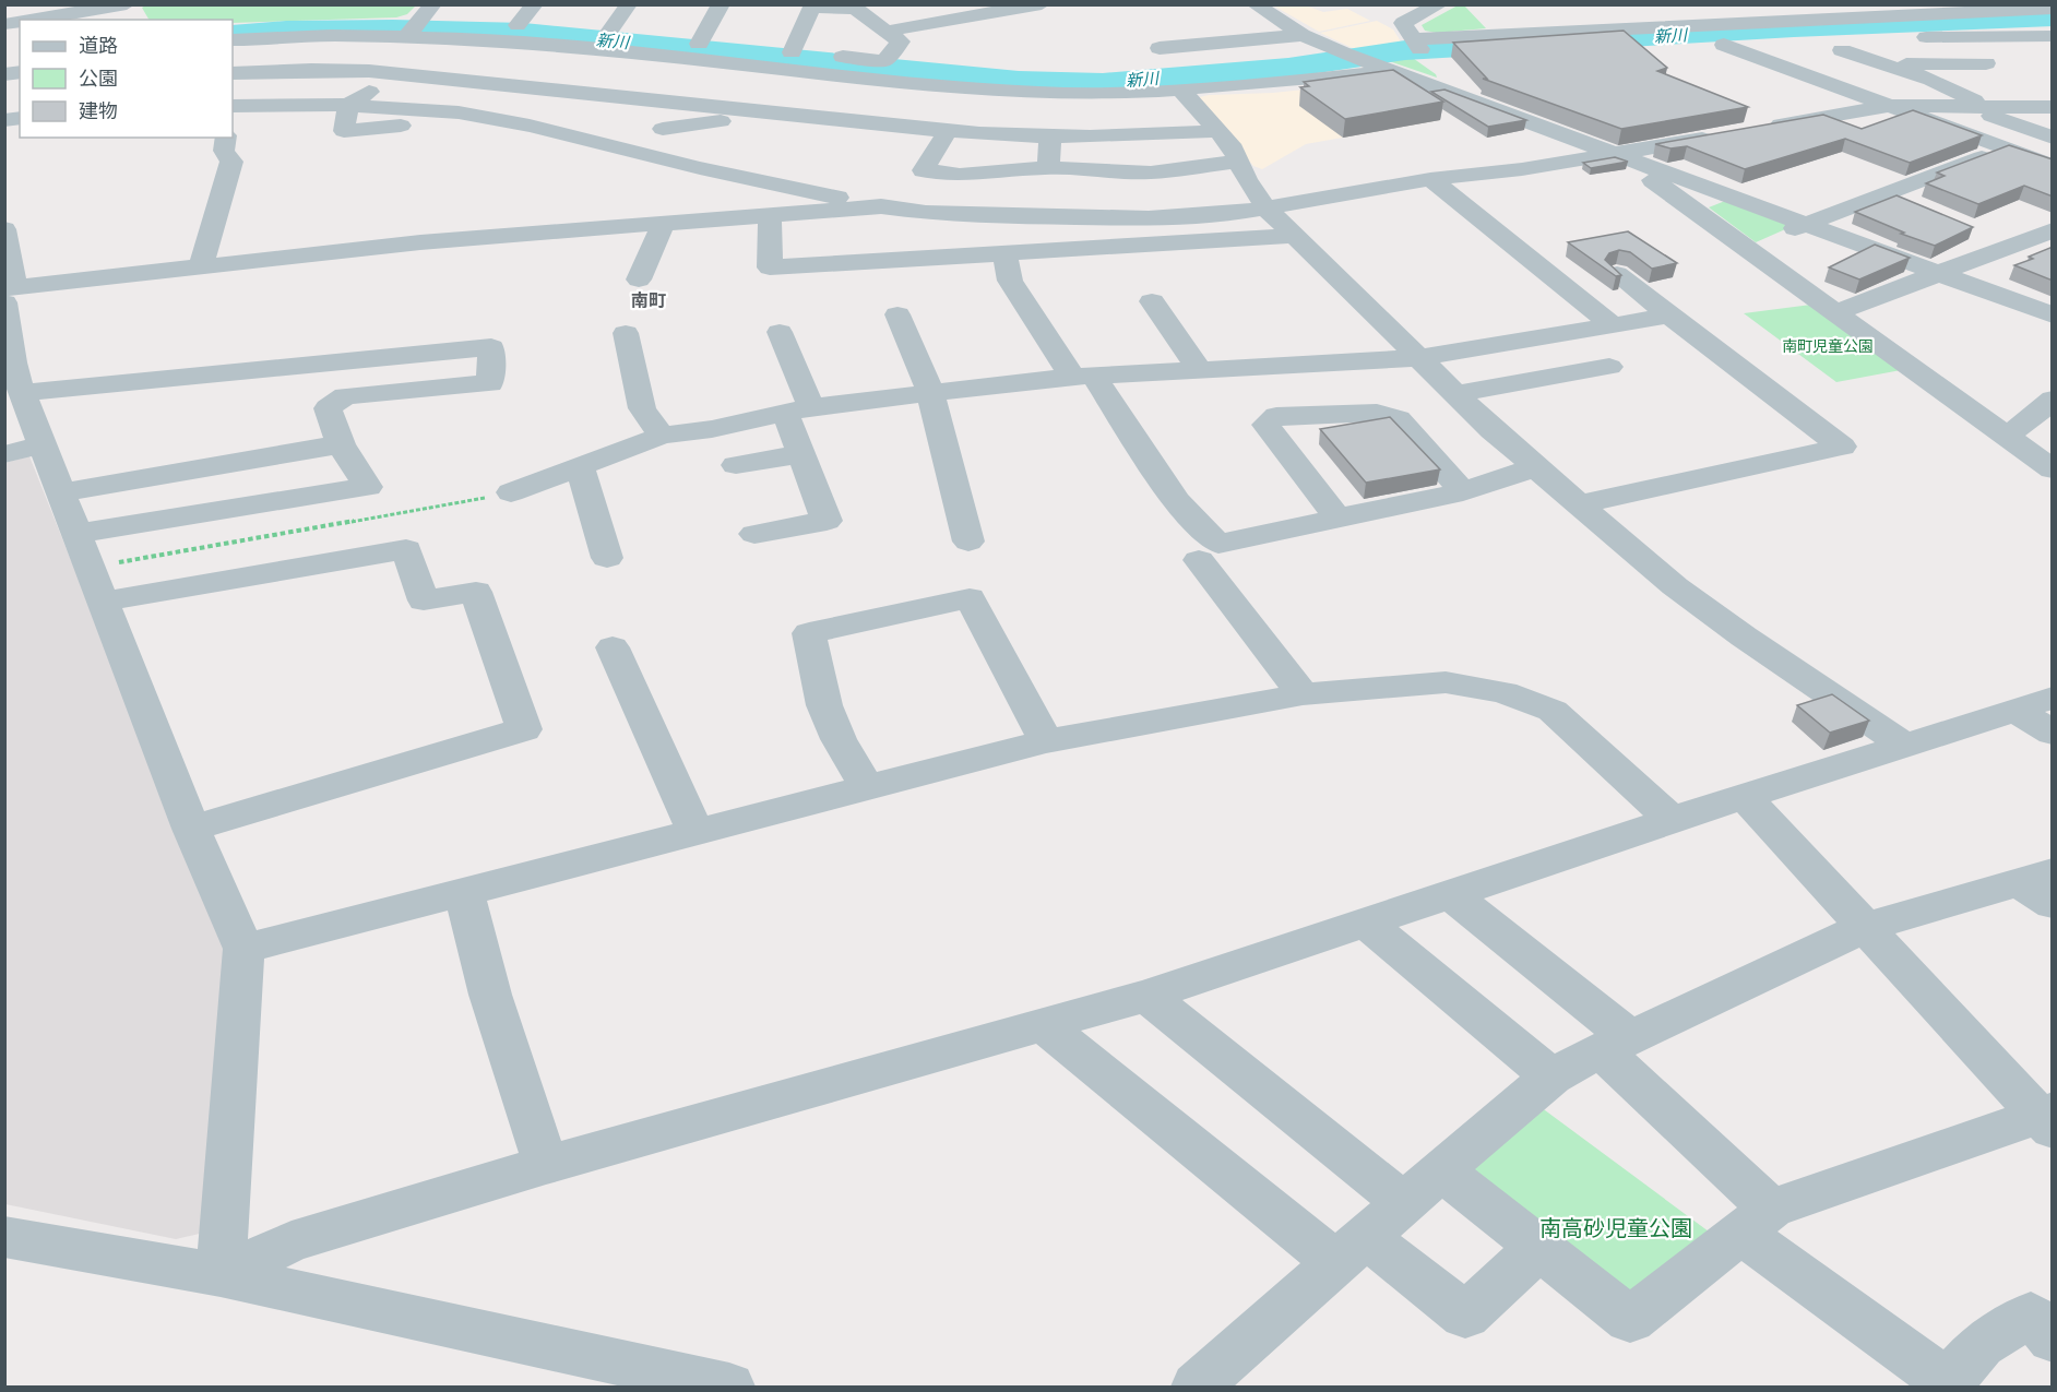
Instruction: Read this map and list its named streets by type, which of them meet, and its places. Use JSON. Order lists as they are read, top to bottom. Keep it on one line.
{"districts":["南町"],"water":["新川"],"parks":["南町児童公園","南高砂児童公園"],"legend":["道路","公園","建物"]}
